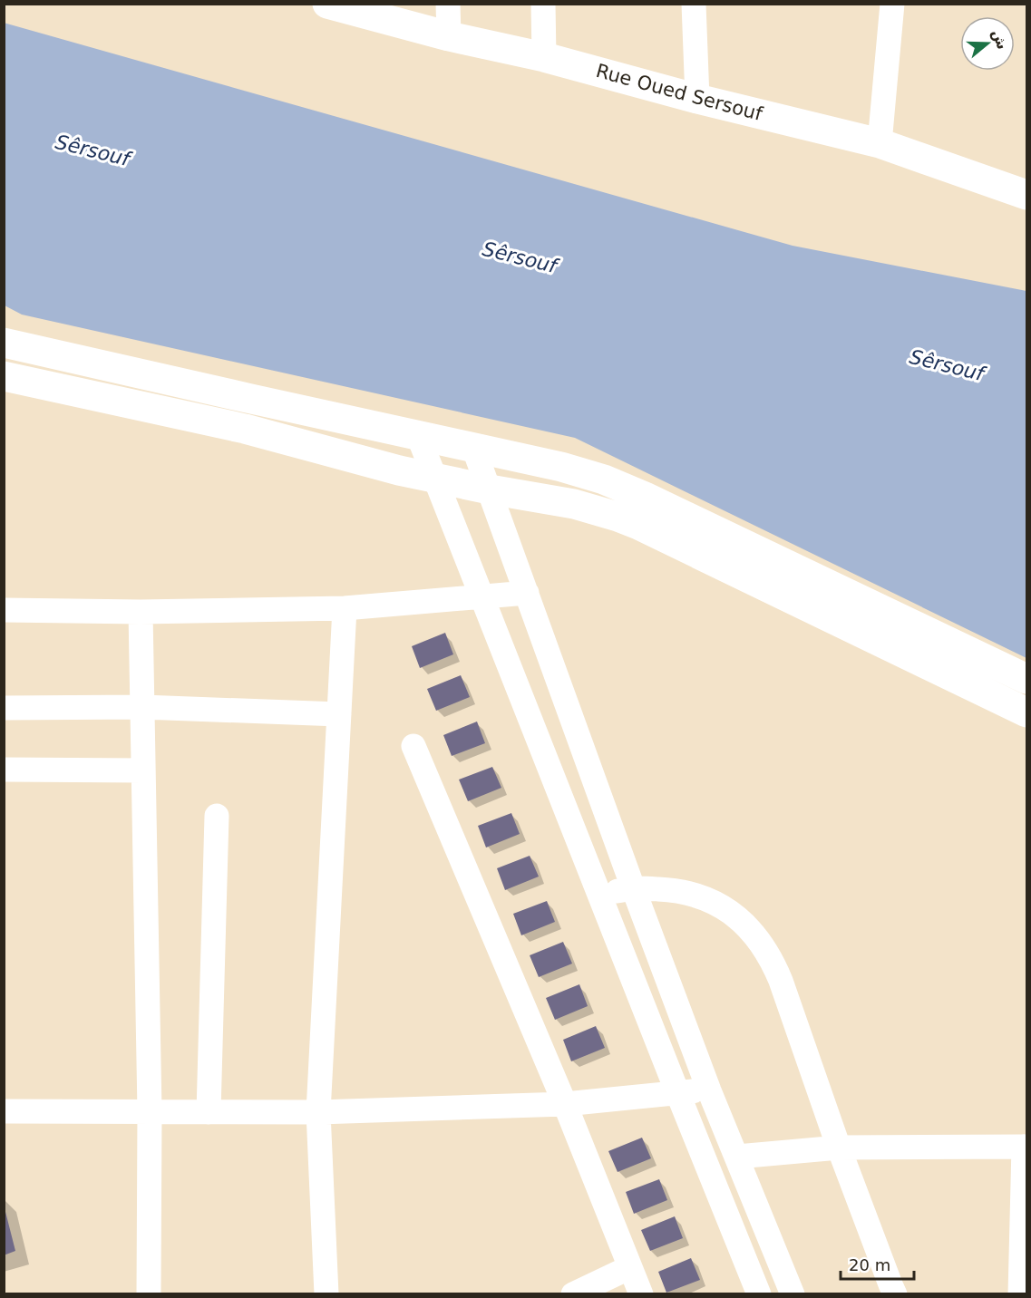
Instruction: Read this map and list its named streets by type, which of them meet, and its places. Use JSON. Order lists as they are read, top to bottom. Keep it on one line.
{"streets":{"street":["Rue Oued Sersouf"]},"water":["Sêrsouf"],"scale_bar":"20 m","north":"right"}
